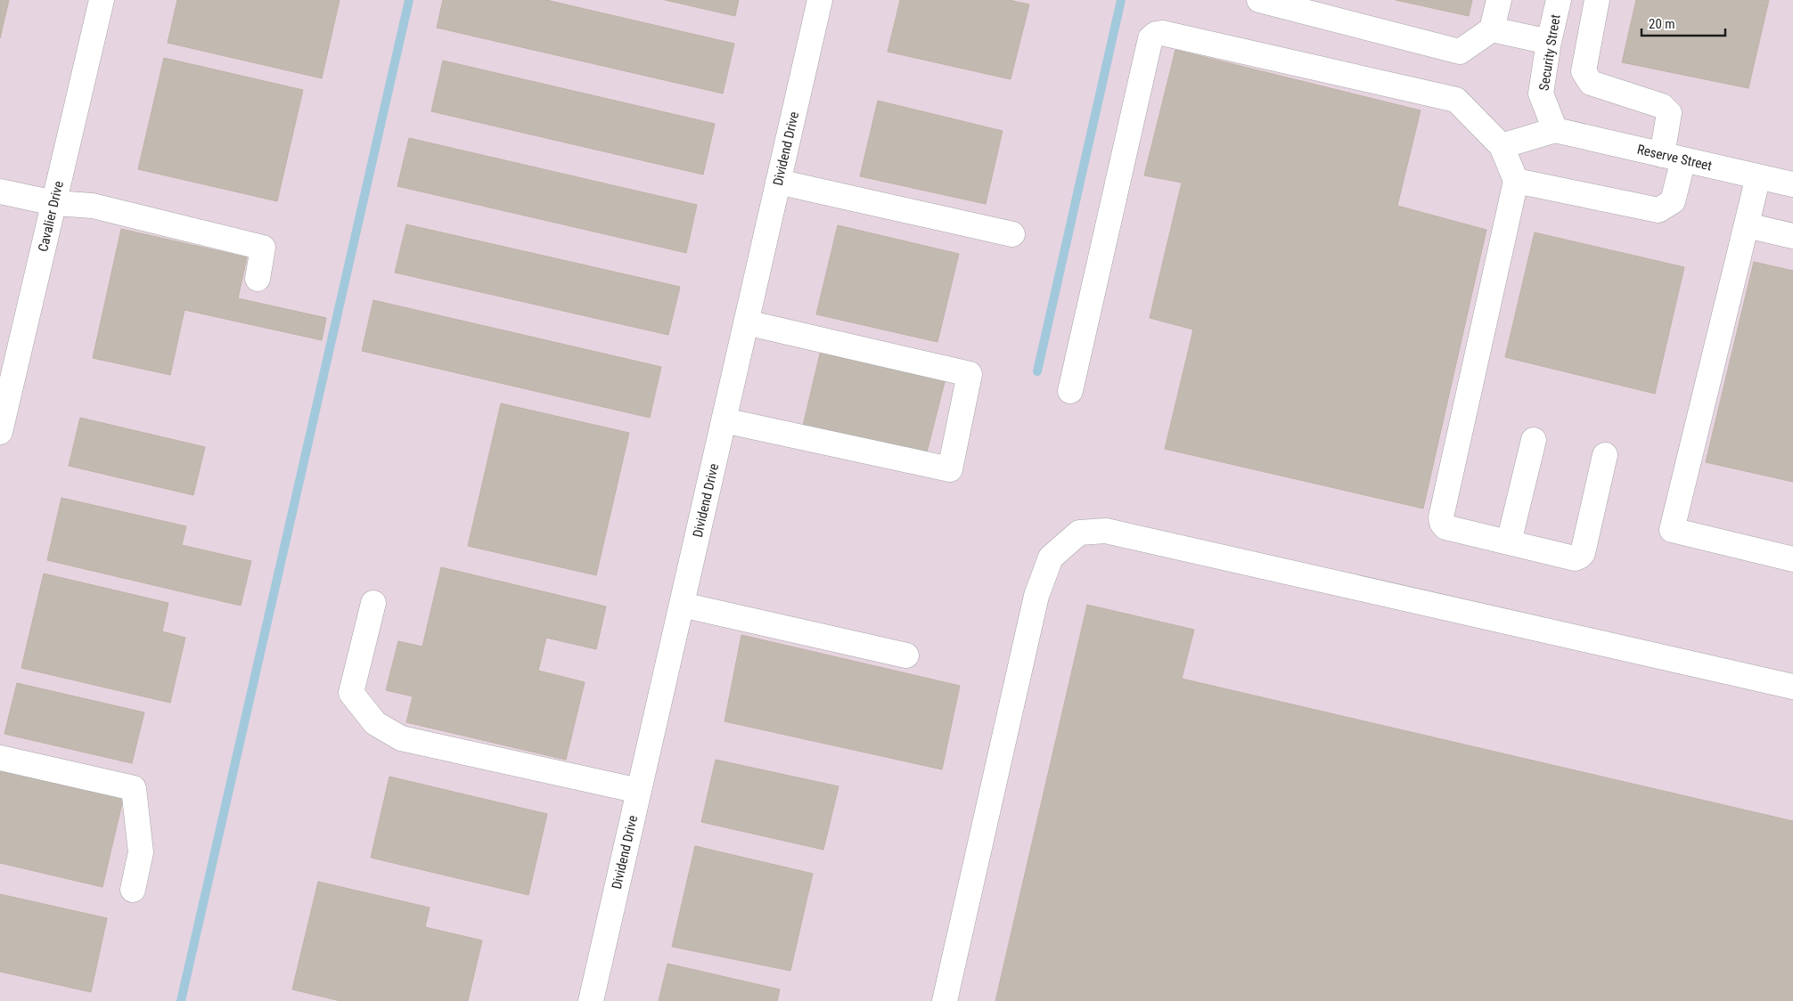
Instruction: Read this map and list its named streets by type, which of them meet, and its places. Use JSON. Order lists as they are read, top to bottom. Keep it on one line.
{"streets":{"street":["Security Street","Dividend Drive","Reserve Street","Cavalier Drive"]},"crossings":[["Security Street","Reserve Street"]],"scale_bar":"20 m"}
